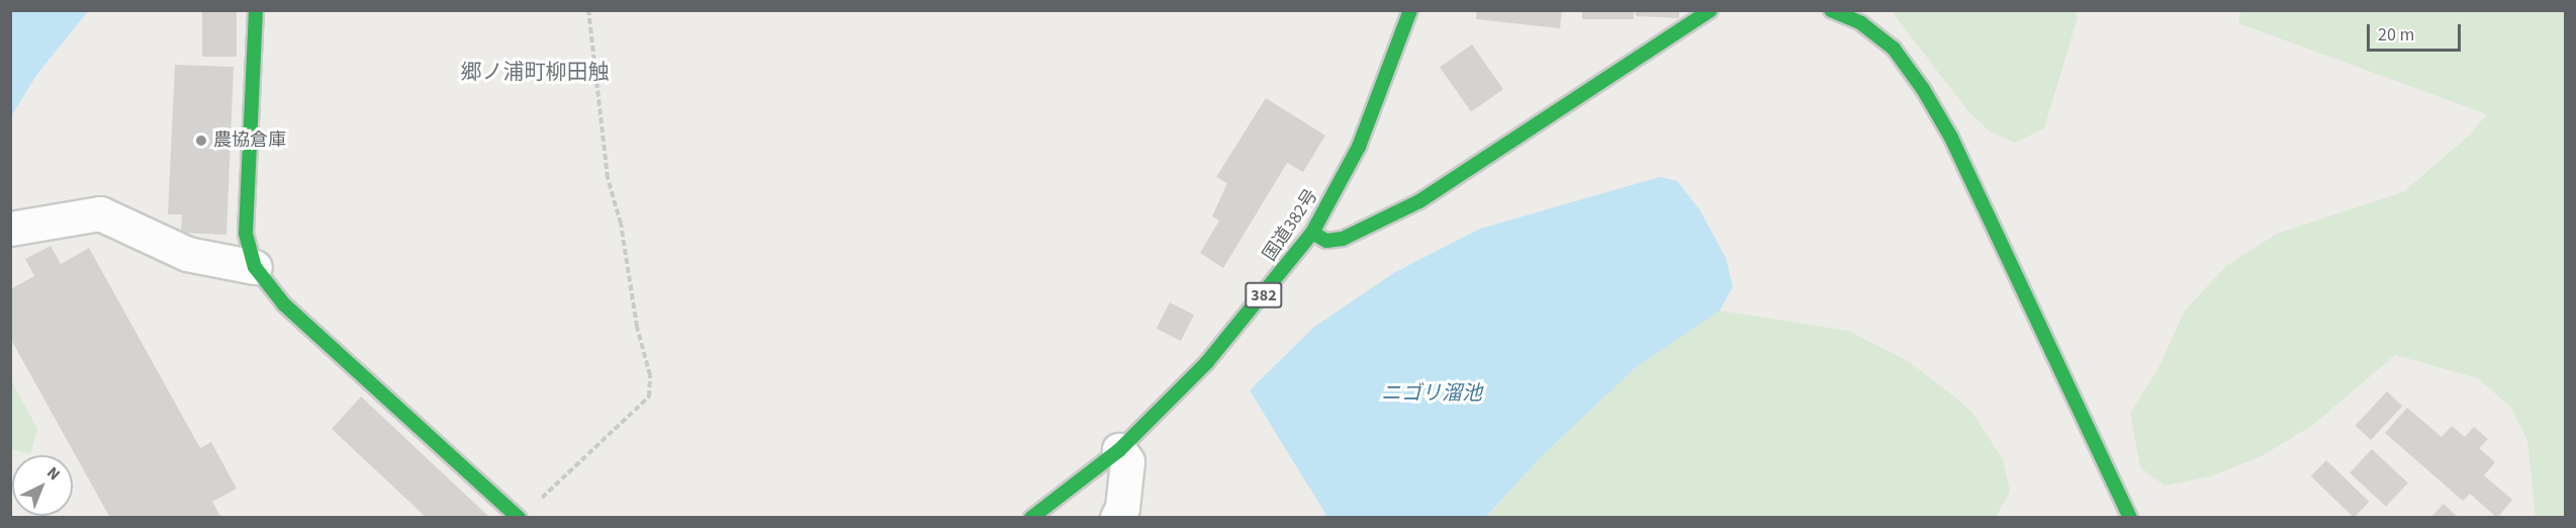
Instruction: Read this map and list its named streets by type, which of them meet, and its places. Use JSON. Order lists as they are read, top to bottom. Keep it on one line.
{"streets":{"main road":["国道382号","382"]},"districts":["郷ノ浦町柳田触"],"water":["ニゴリ溜池"],"places":["農協倉庫"],"scale_bar":"20 m","north":"top right"}
